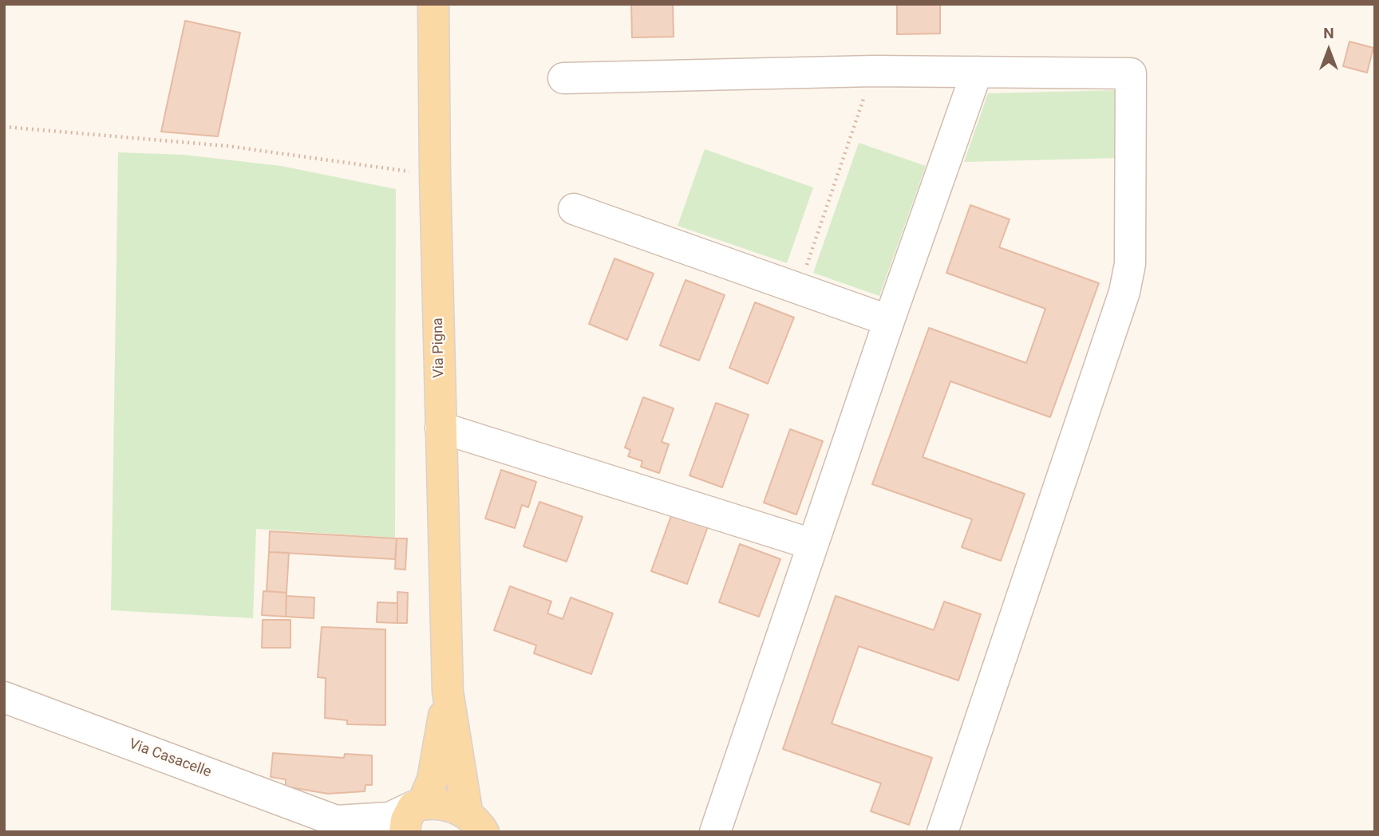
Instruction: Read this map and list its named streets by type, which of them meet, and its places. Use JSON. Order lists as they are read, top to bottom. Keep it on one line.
{"streets":{"main road":["Via Pigna"],"street":["Via Casacelle"]},"crossings":[["Via Pigna","Via Casacelle"]],"north":"top"}
